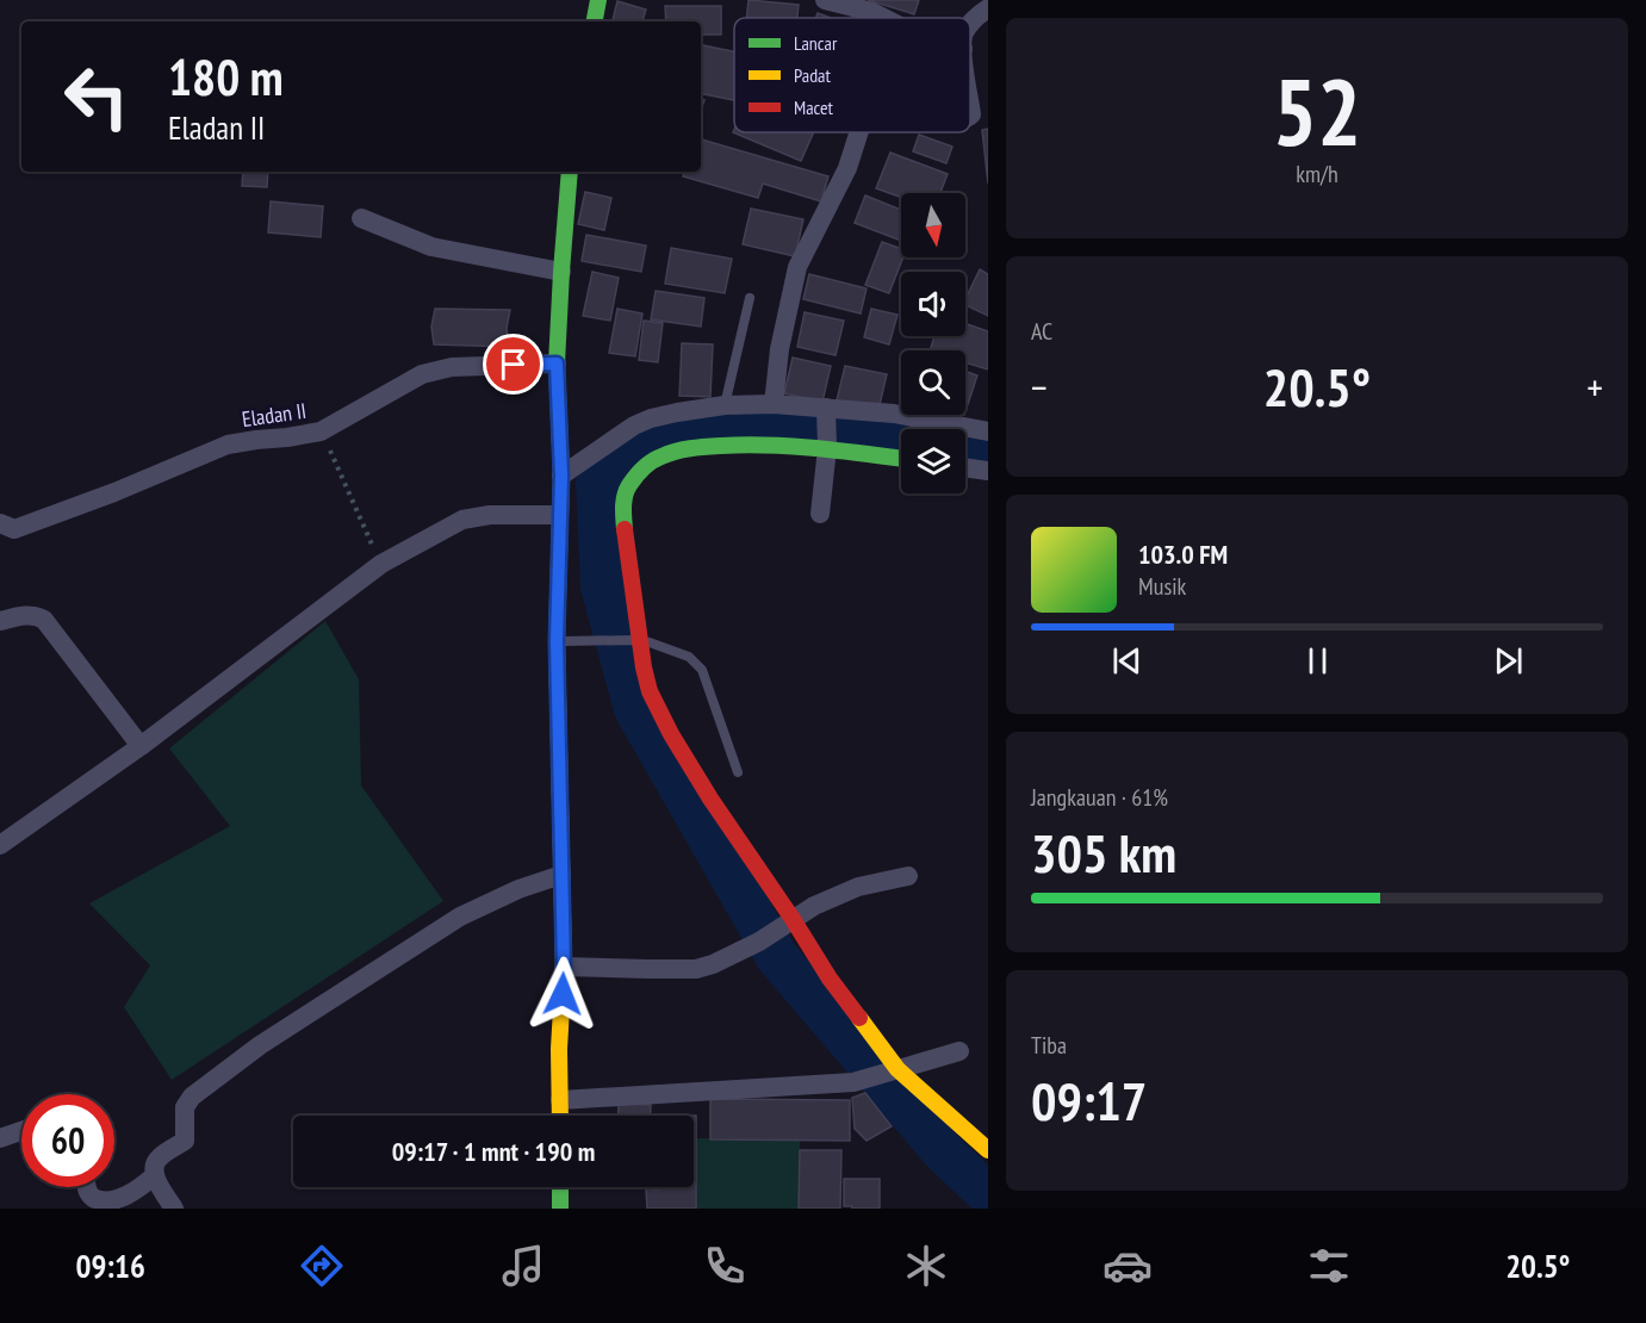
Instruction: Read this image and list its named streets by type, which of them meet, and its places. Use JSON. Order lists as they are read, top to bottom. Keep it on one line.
{"streets":{"street":["Eladan II"]},"legend":["Lancar","Padat","Macet"],"north":"bottom","page":{"tile":[["52","km/h"],"AC",["Jangkauan · 61%","305 km"],["Tiba","09:17"]],"turn":["180 m","Eladan II"],"heat":["−","20.5°","+"],"song":["103.0 FM","Musik"],"limit":"60","trip":"09:17 · 1 mnt · 190 m","tabs":["09:16","20.5°"]}}
